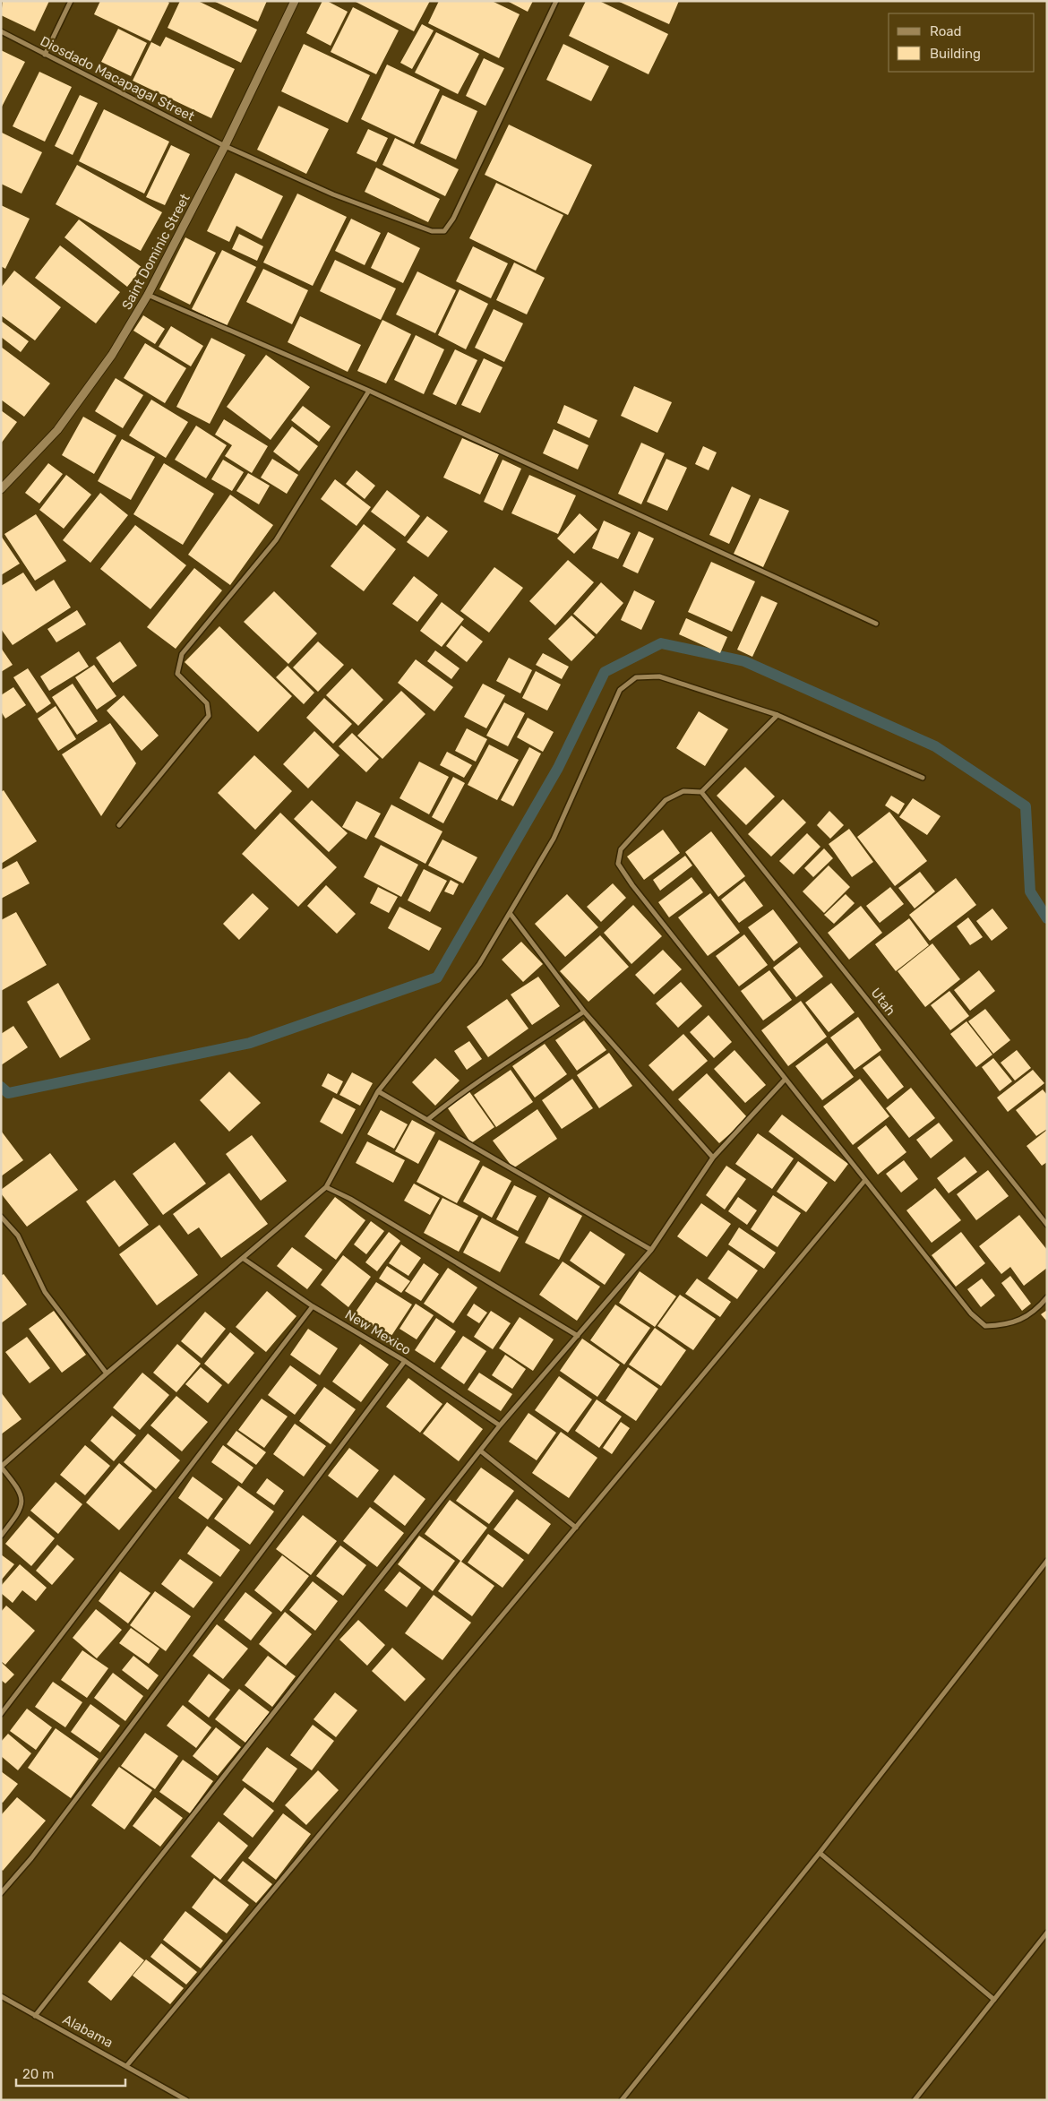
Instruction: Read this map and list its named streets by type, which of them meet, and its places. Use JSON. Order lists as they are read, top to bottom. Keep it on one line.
{"streets":{"street":["Diosdado Macapagal Street","Saint Dominic Street","Utah","New Mexico","Alabama"]},"crossings":[["Diosdado Macapagal Street","Saint Dominic Street"]],"legend":["Road","Building"],"scale_bar":"20 m"}
